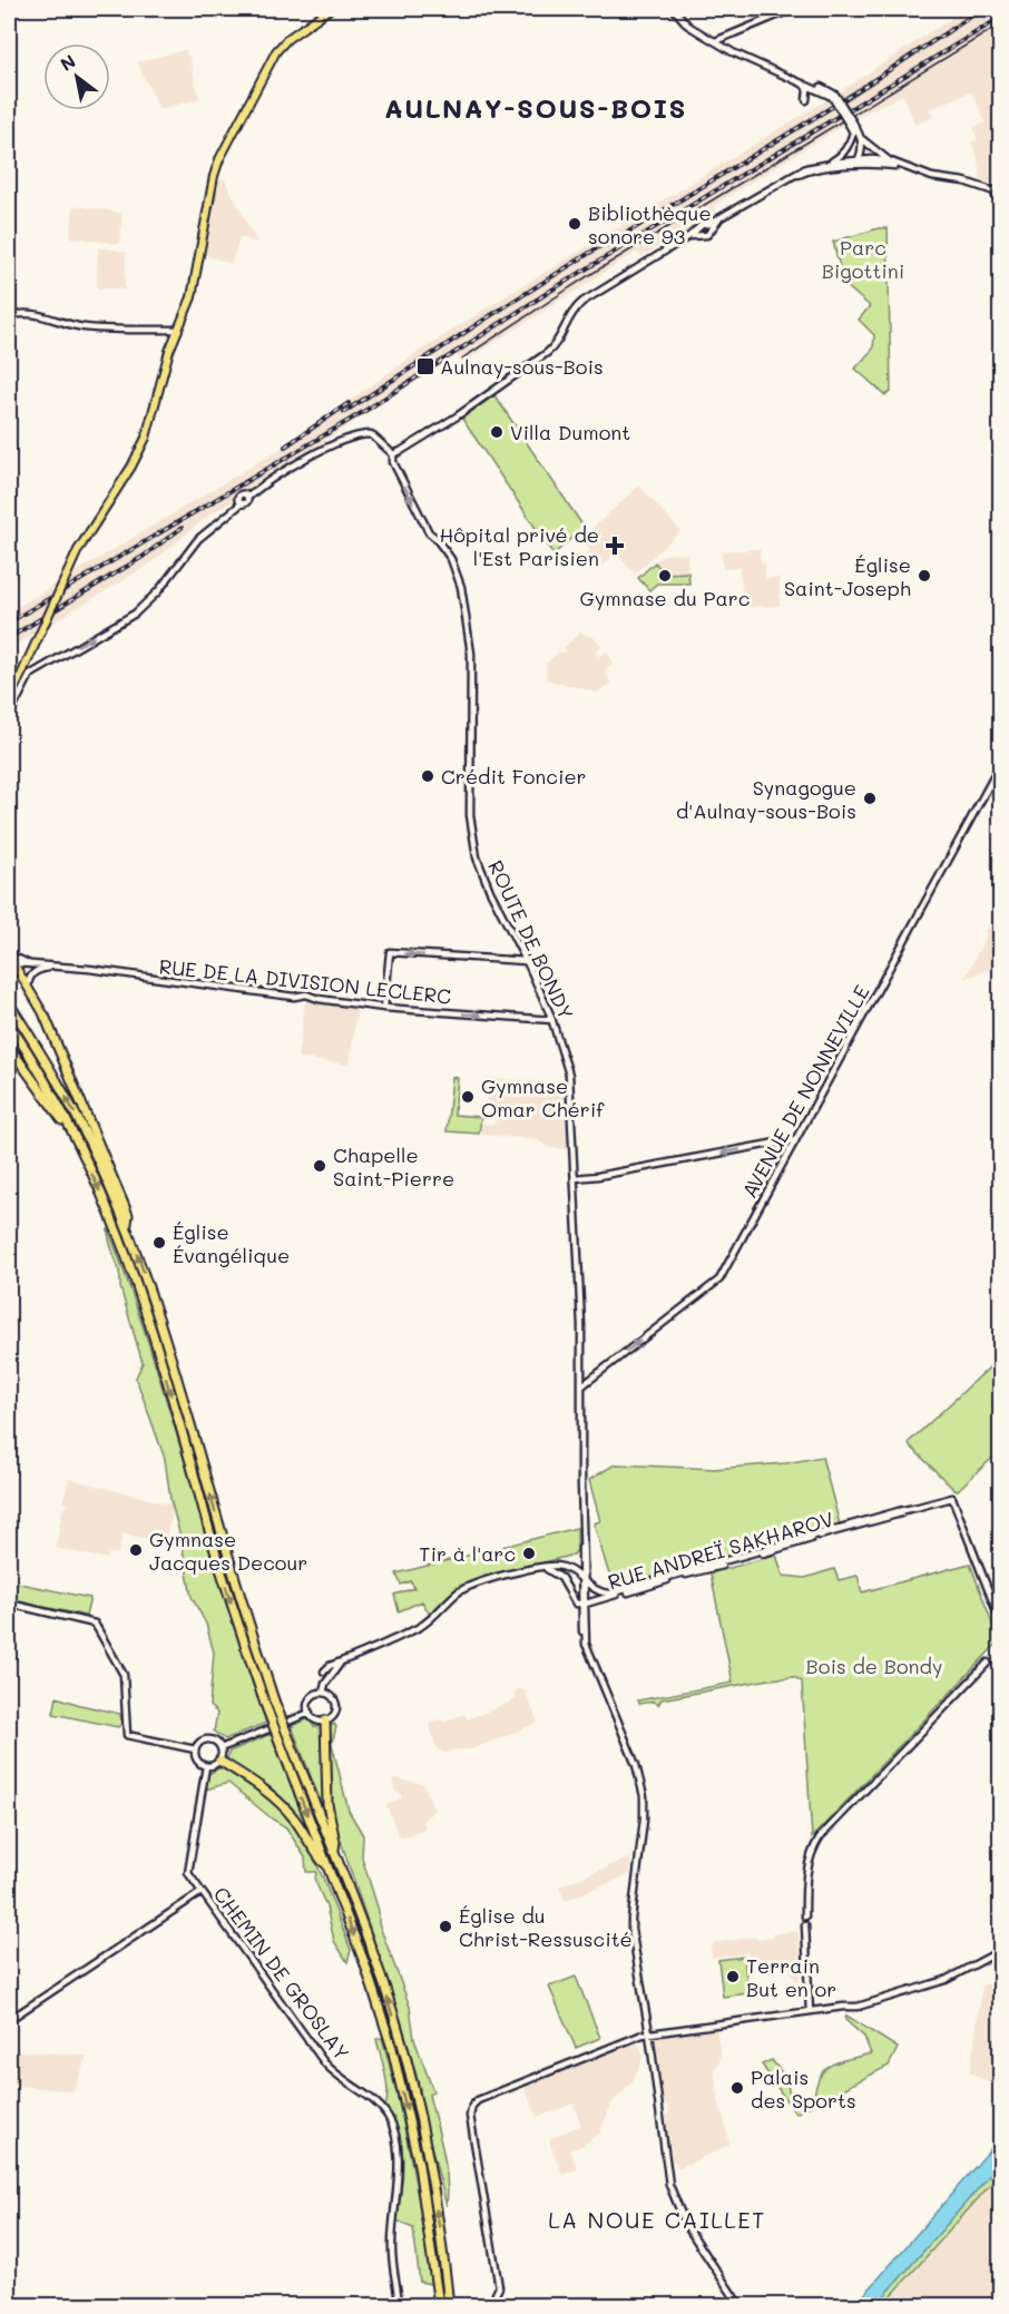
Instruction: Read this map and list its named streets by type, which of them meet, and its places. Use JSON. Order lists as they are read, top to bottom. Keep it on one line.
{"streets":{"street":["ROUTE DE BONDY","RUE DE LA DIVISION LECLERC","AVENUE DE NONNEVILLE","RUE ANDREÏ SAKHAROV","CHEMIN DE GROSLAY"]},"crossings":[["ROUTE DE BONDY","RUE DE LA DIVISION LECLERC"],["ROUTE DE BONDY","AVENUE DE NONNEVILLE"],["ROUTE DE BONDY","RUE ANDREÏ SAKHAROV"]],"one_way":["AVENUE DE NONNEVILLE"],"districts":["AULNAY-SOUS-BOIS","LA NOUE CAILLET"],"parks":["Parc Bigottini","Bois de Bondy"],"places":{"other":["Bibliothèque sonore 93","Villa Dumont","Gymnase du Parc","Église Saint-Joseph","Crédit Foncier","Synagogue d'Aulnay-sous-Bois","Gymnase Omar Chérif","Chapelle Saint-Pierre","Église Évangélique","Gymnase Jacques Decour","Tir à l'arc","Église du Christ-Ressuscité","Terrain But en or","Palais des Sports"],"transit":["Aulnay-sous-Bois"],"health":["Hôpital privé de l'Est Parisien"]},"north":"top left"}
